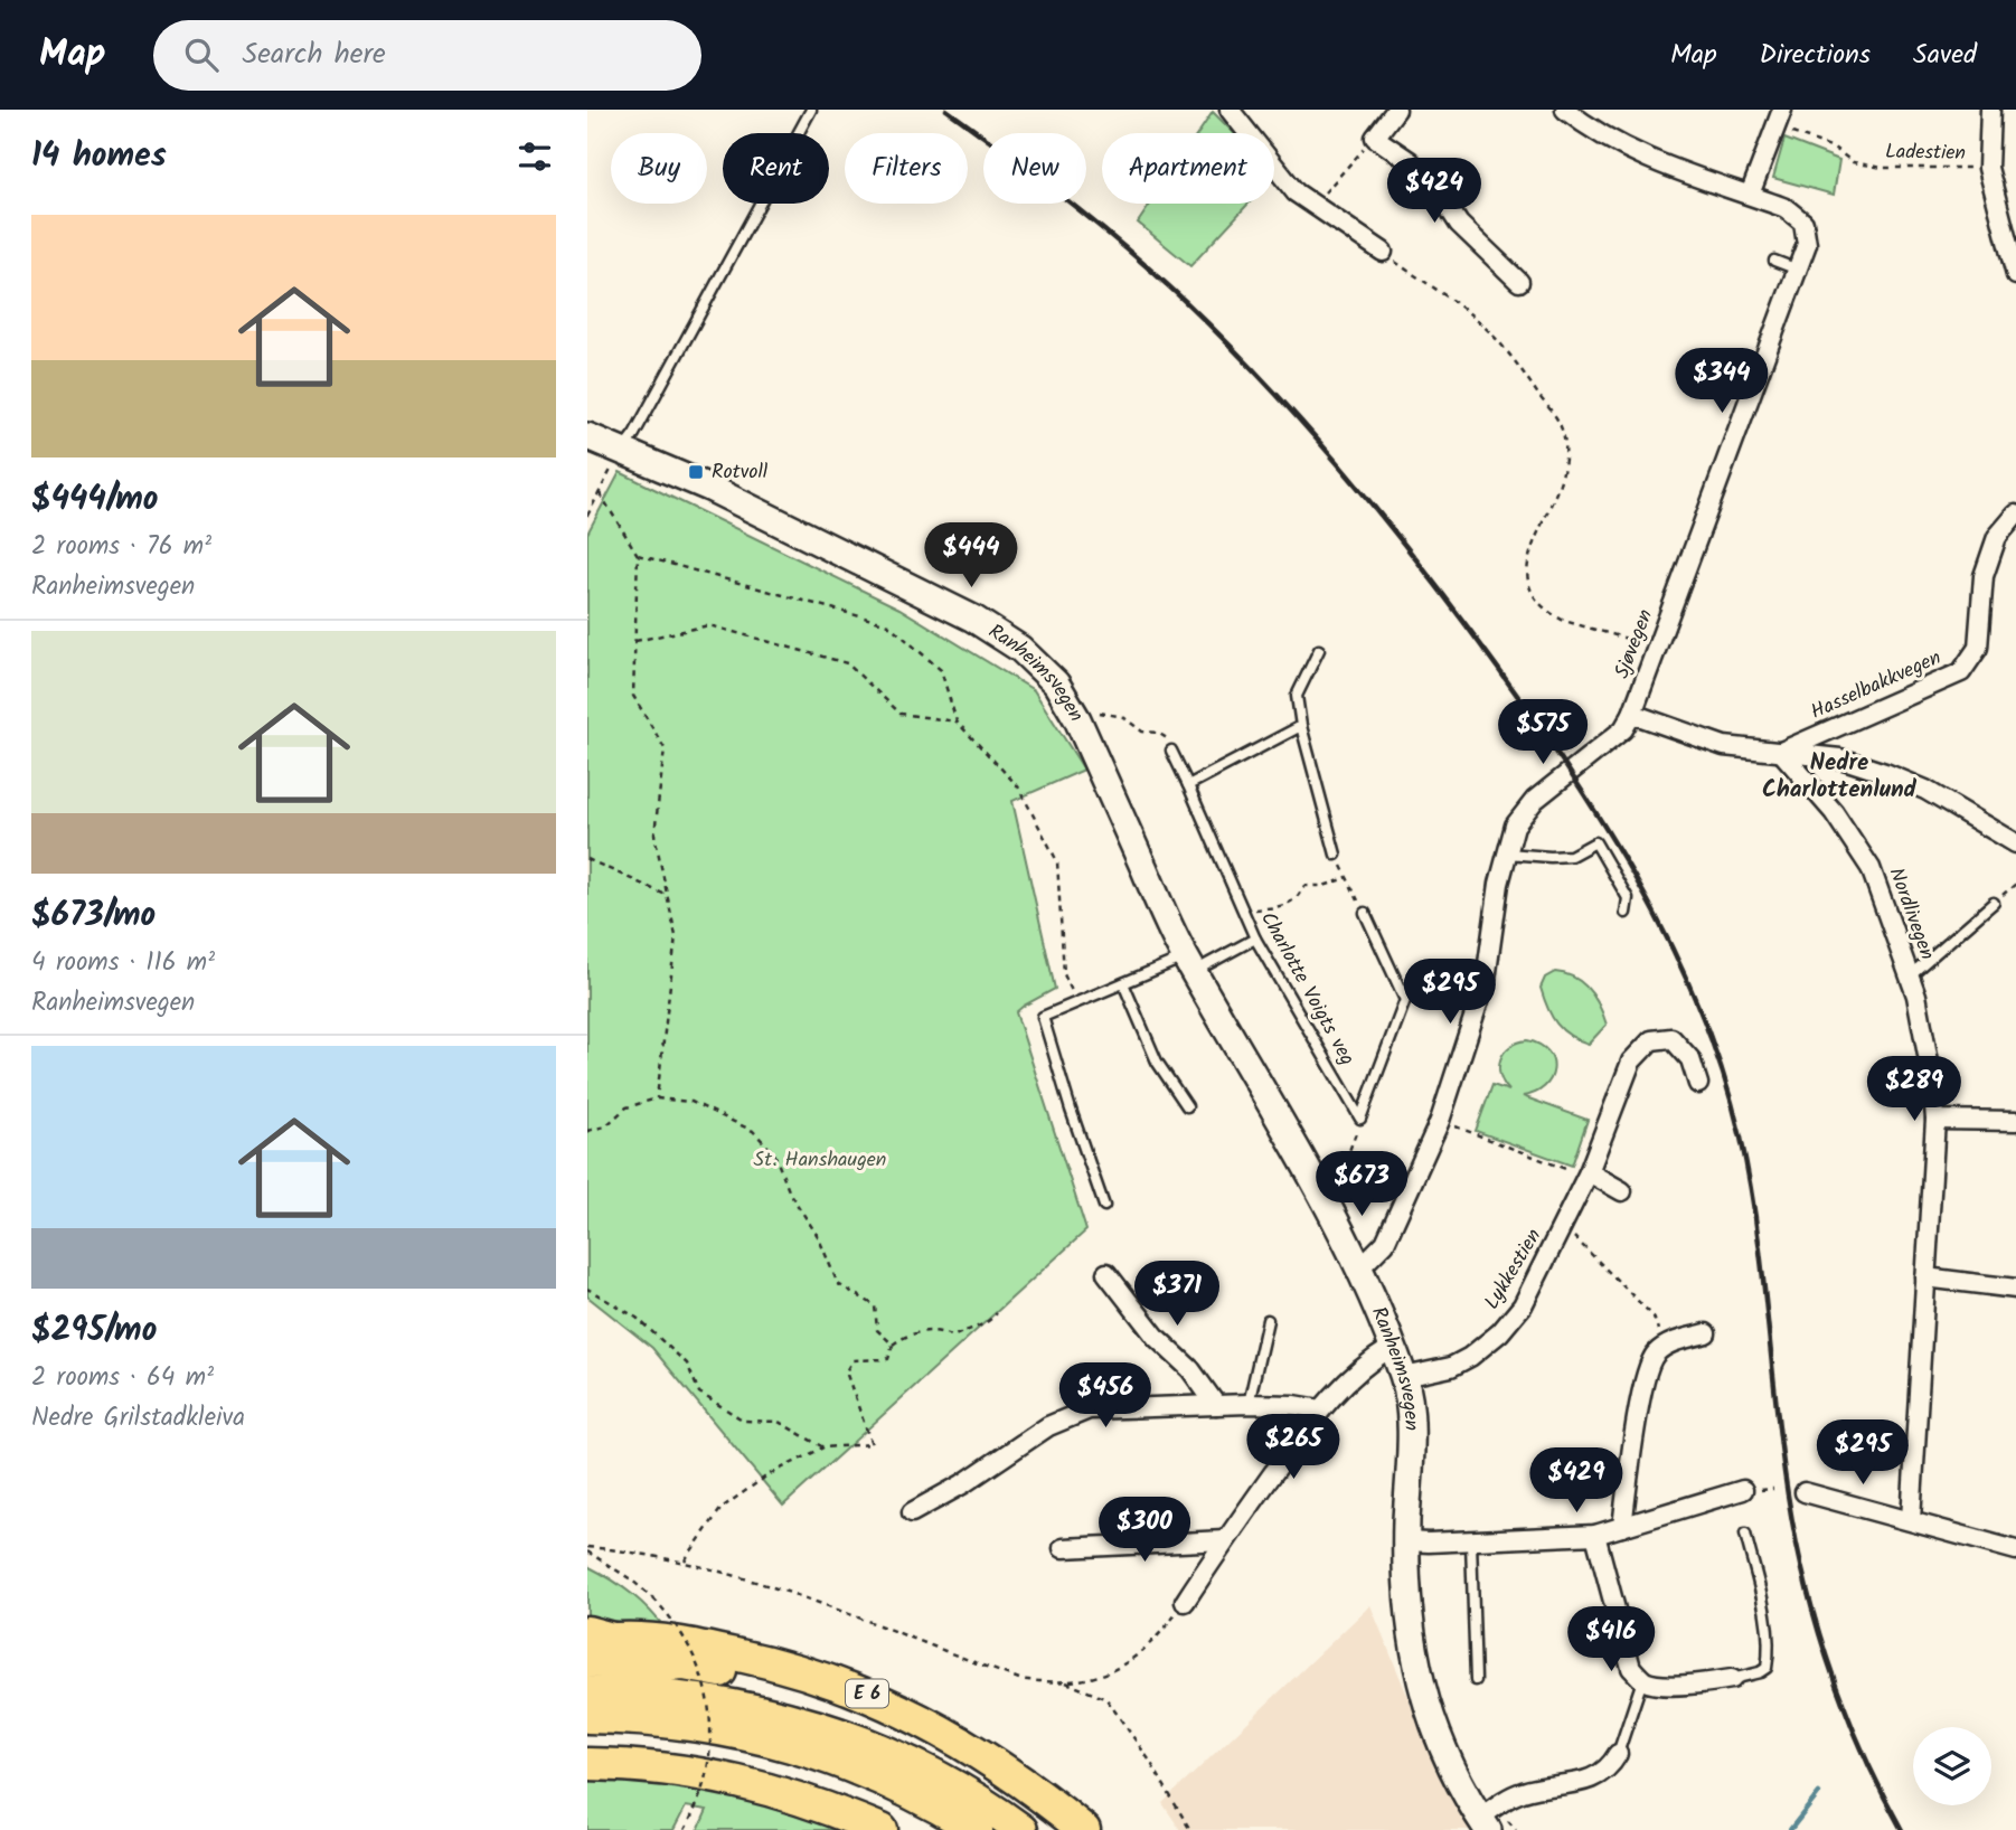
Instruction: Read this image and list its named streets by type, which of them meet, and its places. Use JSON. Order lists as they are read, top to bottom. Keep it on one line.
{"streets":{"highway":["E 6"],"street":["Sjøvegen","Ranheimsvegen","Hasselbakkvegen","Nordlivegen","Lykkestien"],"lane":["Charlotte Voigts veg"],"path":["Ladestien"]},"crossings":[["Sjøvegen","Ranheimsvegen"],["Sjøvegen","Hasselbakkvegen"],["Ranheimsvegen","Lykkestien"],["Hasselbakkvegen","Nordlivegen"]],"districts":["Nedre Charlottenlund"],"parks":["St. Hanshaugen"],"places":{"transit":["Rotvoll"]},"page":{"header":"Map","search":"Search here","nav":["Map","Directions","Saved"],"heading":"14 homes","chip":["Buy","Rent","Filters","New","Apartment"],"price":["$424","$344","$444","$575","$295","$289","$673","$371","$456","$265","$295","$429","$300","$416"],"list":[{"name":"$444/mo","note":"2 rooms · 76 m² · Ranheimsvegen"},{"name":"$673/mo","note":"4 rooms · 116 m² · Ranheimsvegen"},{"name":"$295/mo","note":"2 rooms · 64 m² · Nedre Grilstadkleiva"}]}}
